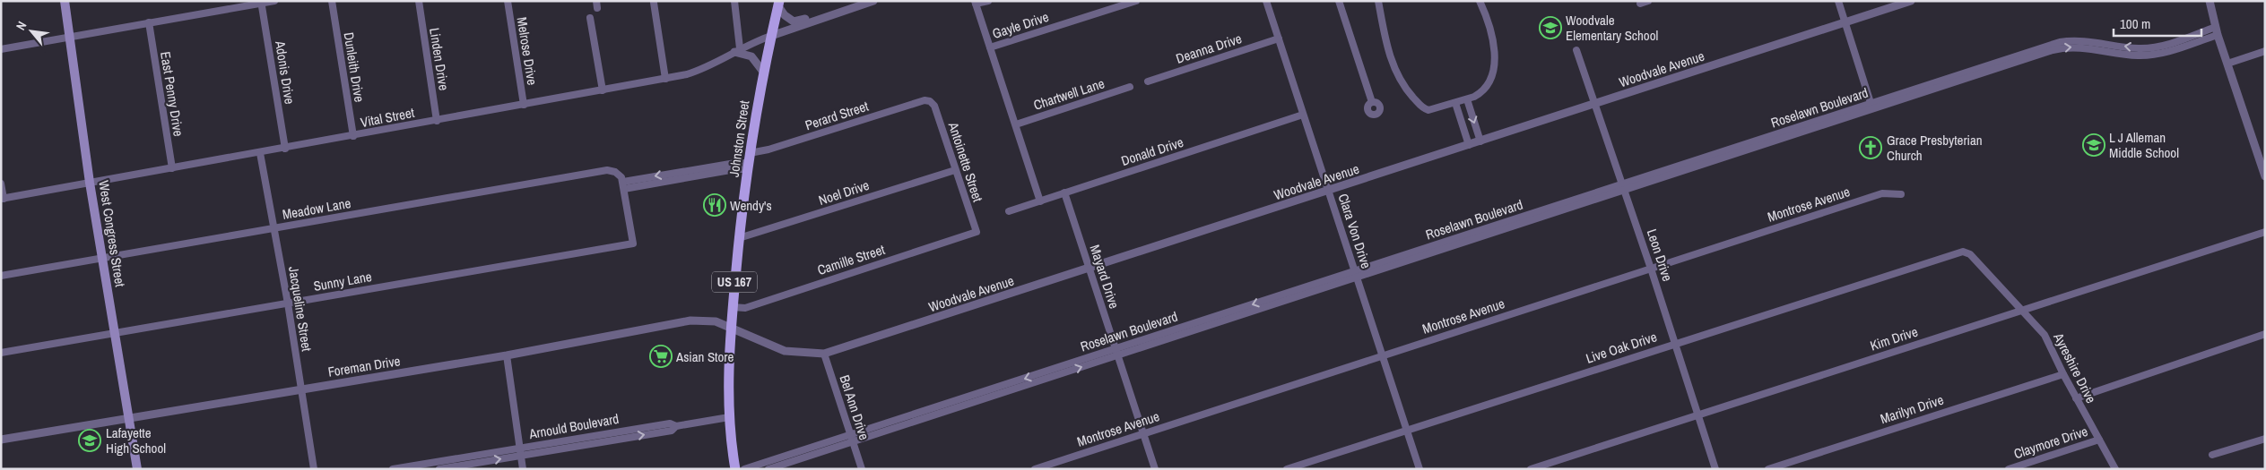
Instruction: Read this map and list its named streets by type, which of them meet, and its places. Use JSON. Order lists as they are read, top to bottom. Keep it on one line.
{"streets":{"main road":["Johnston Street","West Congress Street","US 167"],"street":["Gayle Drive","Deanna Drive","Melrose Drive","Linden Drive","Dunleith Drive","Woodvale Avenue","Adonis Drive","East Penny Drive","Chartwell Lane","Roselawn Boulevard","Perard Street","Vital Street","Donald Drive","Antoinette Street","Noel Drive","Montrose Avenue","Meadow Lane","Clara Von Drive","Leon Drive","Camille Street","Mayard Drive","Sunny Lane","Jacqueline Street","Kim Drive","Live Oak Drive","Foreman Drive","Ayreshire Drive","Bel Ann Drive","Marilyn Drive","Arnould Boulevard","Claymore Drive"]},"crossings":[["Deanna Drive","Clara Von Drive"],["Melrose Drive","Vital Street"],["Linden Drive","Vital Street"],["Dunleith Drive","Vital Street"],["Woodvale Avenue","Johnston Street"],["Woodvale Avenue","Clara Von Drive"],["Woodvale Avenue","Leon Drive"],["Woodvale Avenue","Mayard Drive"],["Woodvale Avenue","Foreman Drive"],["Woodvale Avenue","Bel Ann Drive"],["Adonis Drive","Vital Street"],["East Penny Drive","Vital Street"],["Roselawn Boulevard","Clara Von Drive"],["Roselawn Boulevard","Leon Drive"],["Roselawn Boulevard","Mayard Drive"],["Roselawn Boulevard","Bel Ann Drive"],["Perard Street","Johnston Street"],["Perard Street","Antoinette Street"],["Perard Street","Meadow Lane"],["Perard Street","Sunny Lane"],["Vital Street","Johnston Street"],["Vital Street","West Congress Street"],["Vital Street","Jacqueline Street"],["Johnston Street","Noel Drive"],["Johnston Street","Camille Street"],["Johnston Street","Foreman Drive"],["Johnston Street","Arnould Boulevard"],["Donald Drive","Clara Von Drive"],["Donald Drive","Mayard Drive"],["Antoinette Street","Noel Drive"],["Antoinette Street","Camille Street"],["Montrose Avenue","Clara Von Drive"],["Montrose Avenue","Leon Drive"],["Montrose Avenue","Mayard Drive"],["Meadow Lane","West Congress Street"],["Meadow Lane","Sunny Lane"],["Meadow Lane","Jacqueline Street"],["Clara Von Drive","Live Oak Drive"],["West Congress Street","Sunny Lane"],["West Congress Street","Foreman Drive"],["Leon Drive","Kim Drive"],["Leon Drive","Live Oak Drive"],["Sunny Lane","Jacqueline Street"],["Jacqueline Street","Foreman Drive"],["Kim Drive","Ayreshire Drive"],["Live Oak Drive","Ayreshire Drive"],["Ayreshire Drive","Marilyn Drive"],["Ayreshire Drive","Claymore Drive"]],"places":{"school or university":["Woodvale Elementary School","L J Alleman Middle School","Lafayette High School"],"church":["Grace Presbyterian Church"],"restaurant":["Wendy's"],"supermarket":["Asian Store"]},"scale_bar":"100 m","north":"top left"}
